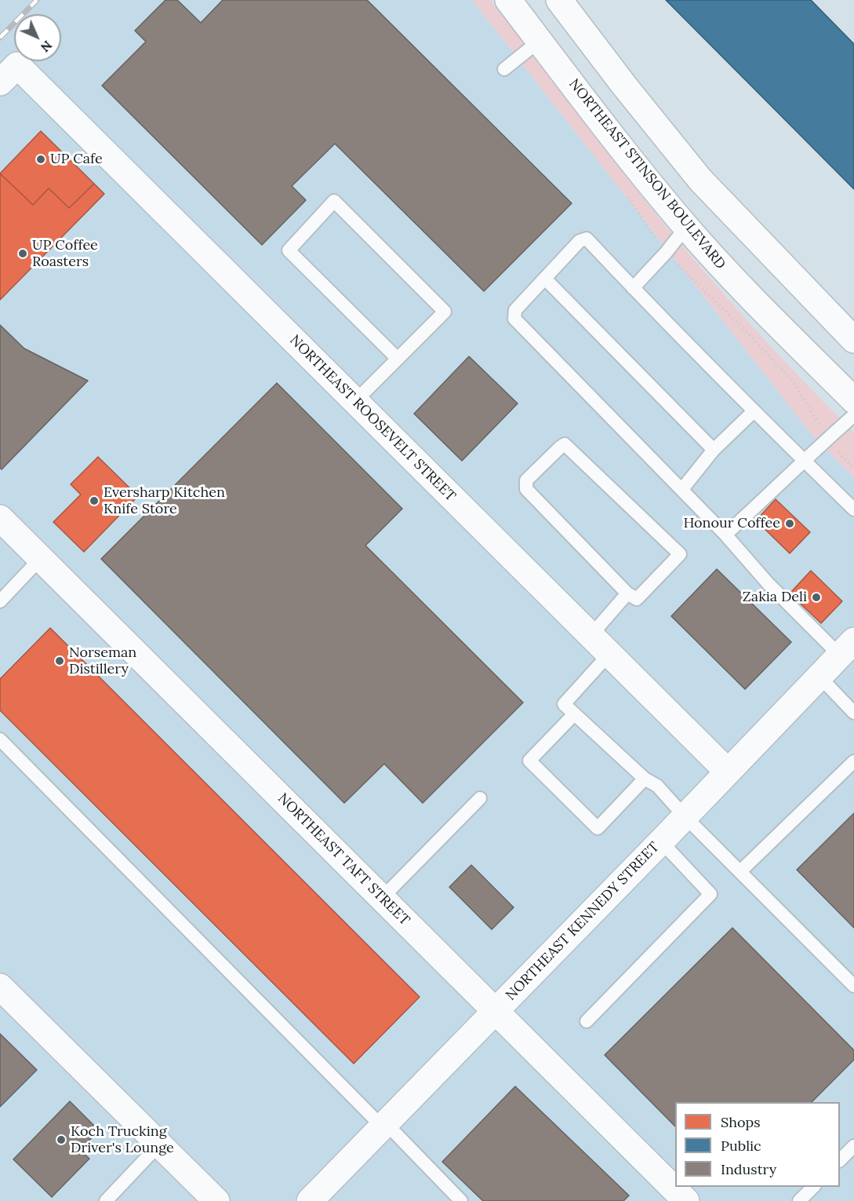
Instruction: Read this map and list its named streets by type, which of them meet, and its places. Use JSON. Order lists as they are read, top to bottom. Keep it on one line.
{"streets":{"street":["NORTHEAST STINSON BOULEVARD","NORTHEAST ROOSEVELT STREET","NORTHEAST TAFT STREET","NORTHEAST KENNEDY STREET"]},"crossings":[["NORTHEAST ROOSEVELT STREET","NORTHEAST KENNEDY STREET"],["NORTHEAST TAFT STREET","NORTHEAST KENNEDY STREET"]],"places":["UP Cafe","UP Coffee Roasters","Eversharp Kitchen Knife Store","Honour Coffee","Zakia Deli","Norseman Distillery","Koch Trucking Driver's Lounge"],"legend":["Shops","Public","Industry"],"north":"bottom right"}
